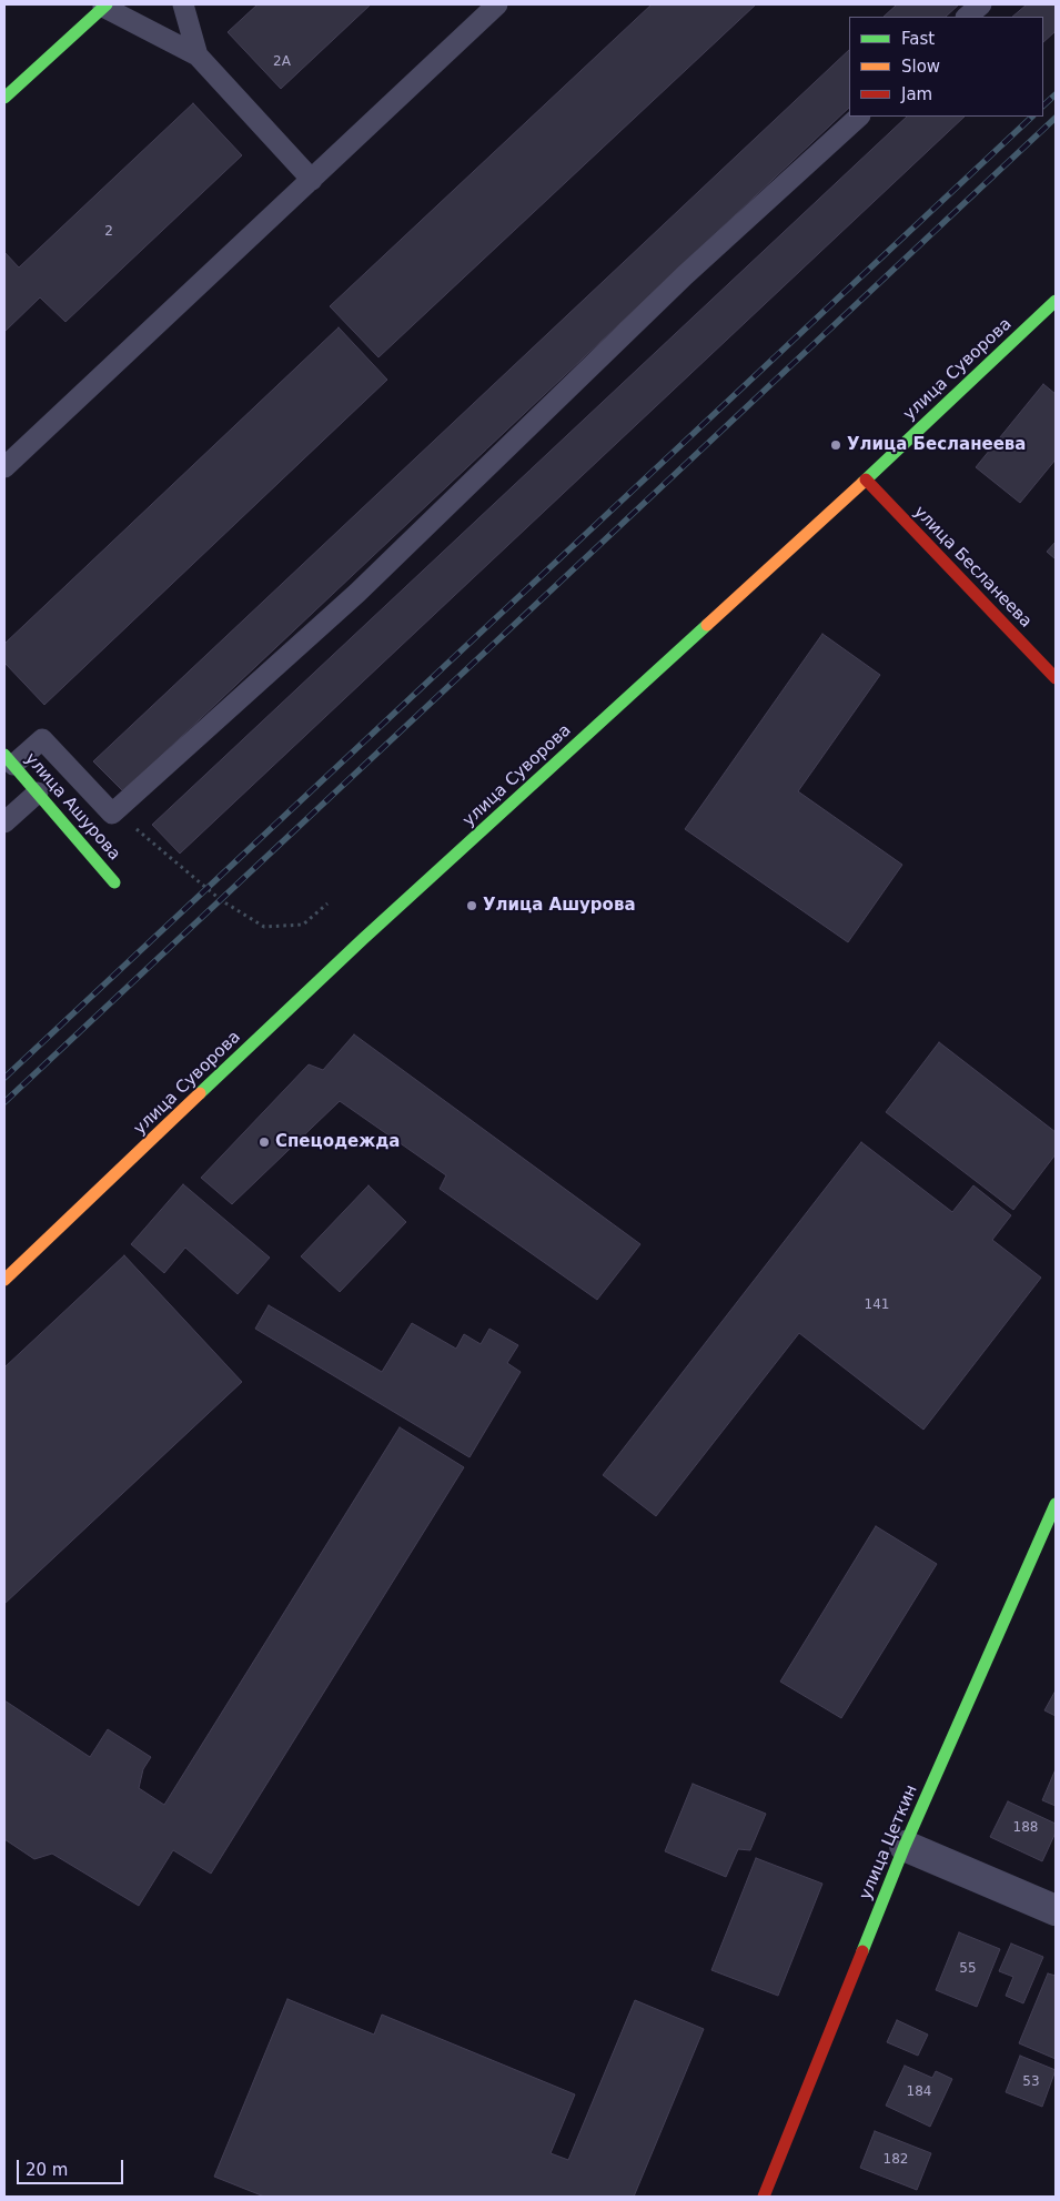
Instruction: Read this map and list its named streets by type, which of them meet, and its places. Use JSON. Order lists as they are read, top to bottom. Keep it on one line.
{"streets":{"main road":["улица Суворова","улица Бесланеева","улица Ашурова","улица Цеткин"]},"crossings":[["улица Суворова","улица Бесланеева"]],"places":["Улица Бесланеева","Улица Ашурова","Спецодежда"],"house_numbers":["2А","2","141","188","55","53","184","182"],"legend":["Fast","Slow","Jam"],"scale_bar":"20 m"}
